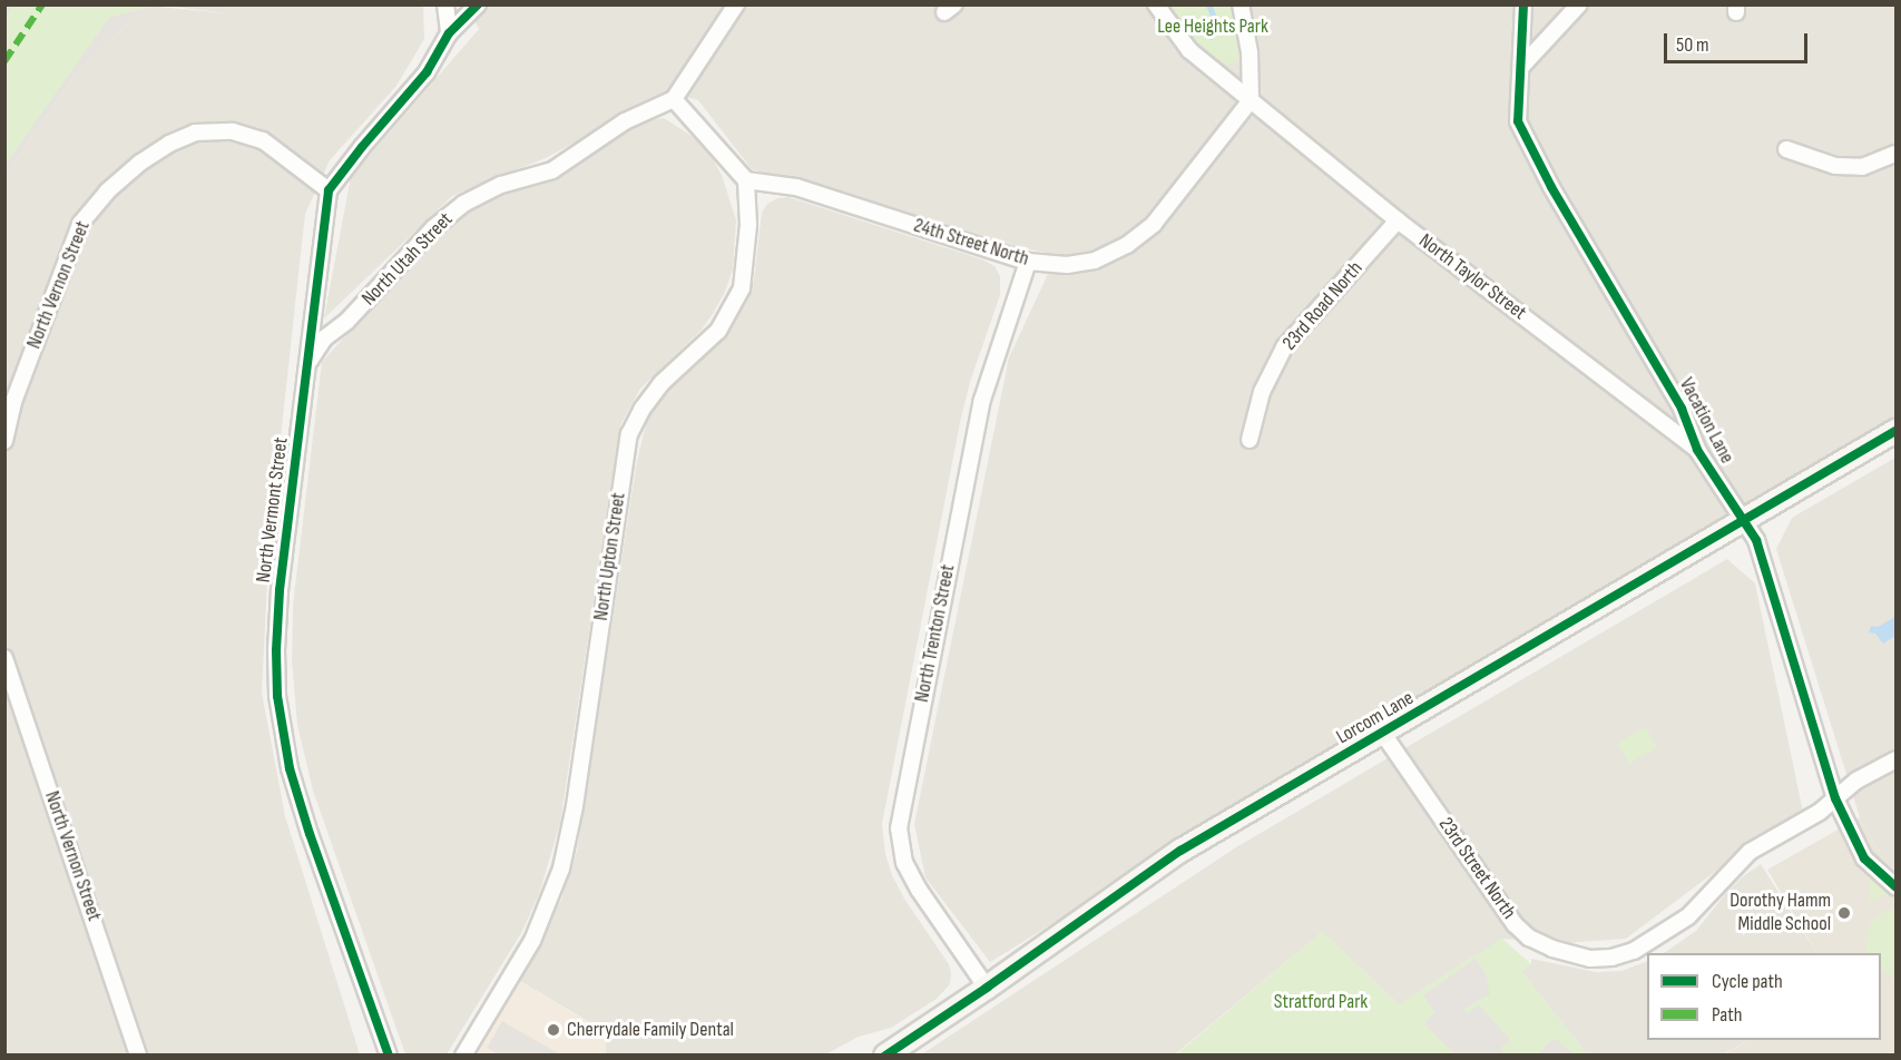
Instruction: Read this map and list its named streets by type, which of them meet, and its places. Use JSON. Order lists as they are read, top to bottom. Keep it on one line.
{"streets":{"street":["24th Street North","North Utah Street","North Taylor Street","North Vernon Street","23rd Road North","Vacation Lane","North Vermont Street","North Upton Street","North Trenton Street","Lorcom Lane","23rd Street North"]},"crossings":[["24th Street North","North Taylor Street"],["24th Street North","North Upton Street"],["24th Street North","North Trenton Street"],["North Utah Street","North Vermont Street"],["North Taylor Street","23rd Road North"],["North Taylor Street","Vacation Lane"],["North Vernon Street","North Vermont Street"],["Vacation Lane","Lorcom Lane"],["Vacation Lane","23rd Street North"],["North Trenton Street","Lorcom Lane"],["Lorcom Lane","23rd Street North"]],"parks":["Lee Heights Park","Stratford Park"],"places":["Dorothy Hamm Middle School","Cherrydale Family Dental"],"legend":["Cycle path","Path"],"scale_bar":"50 m"}
